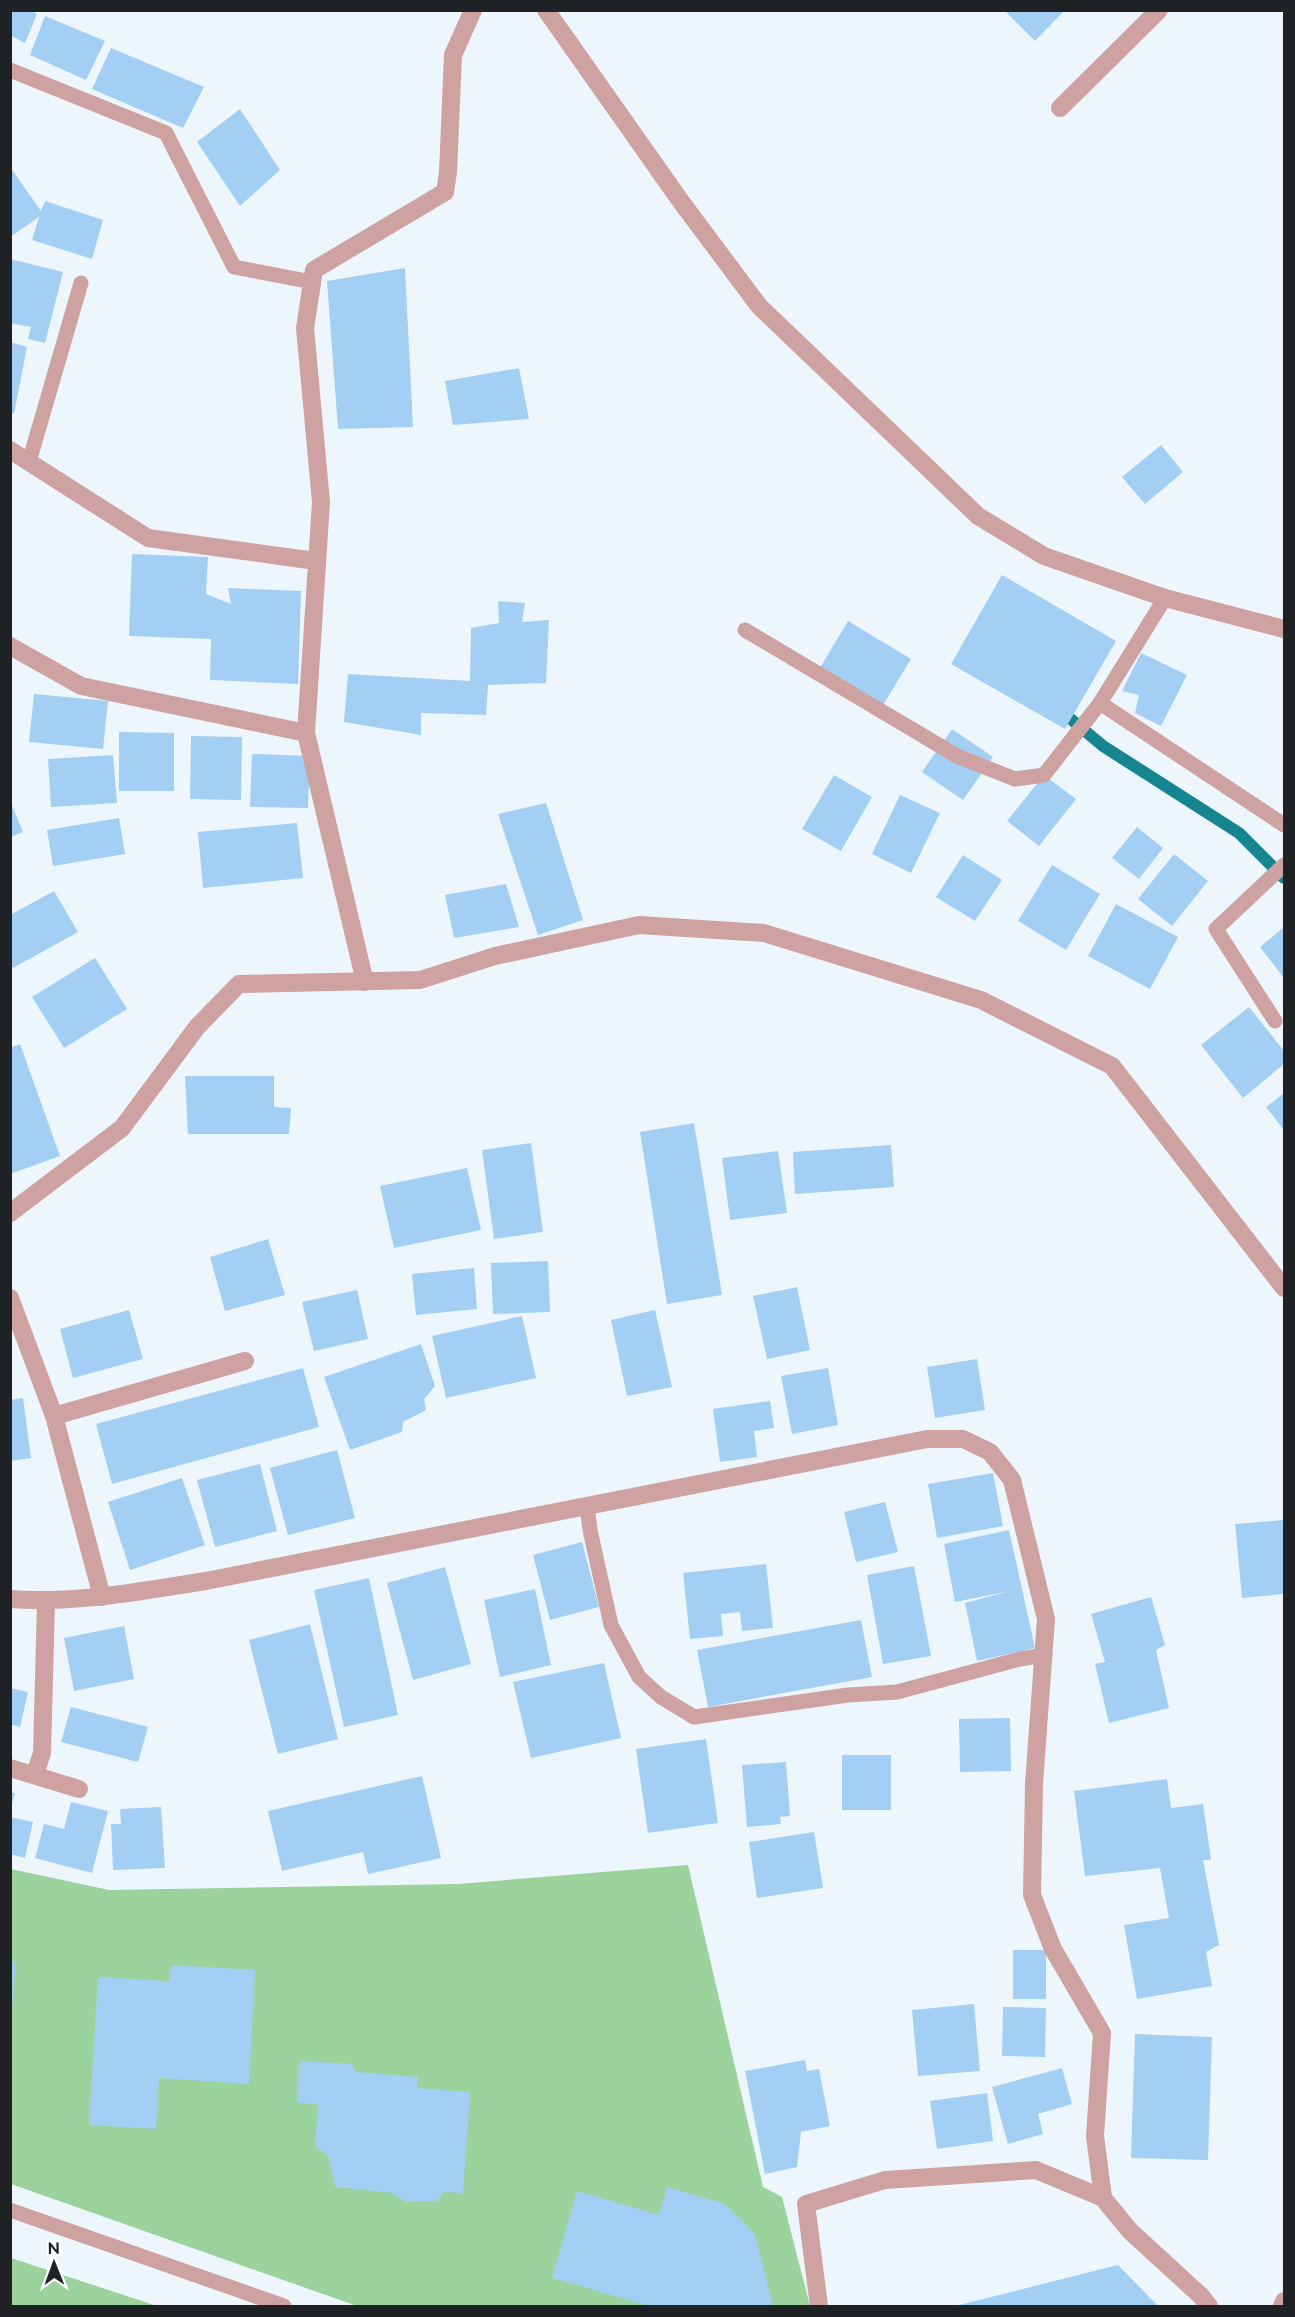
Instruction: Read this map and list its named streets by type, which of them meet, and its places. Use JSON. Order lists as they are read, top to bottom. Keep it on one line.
{"north":"top"}
